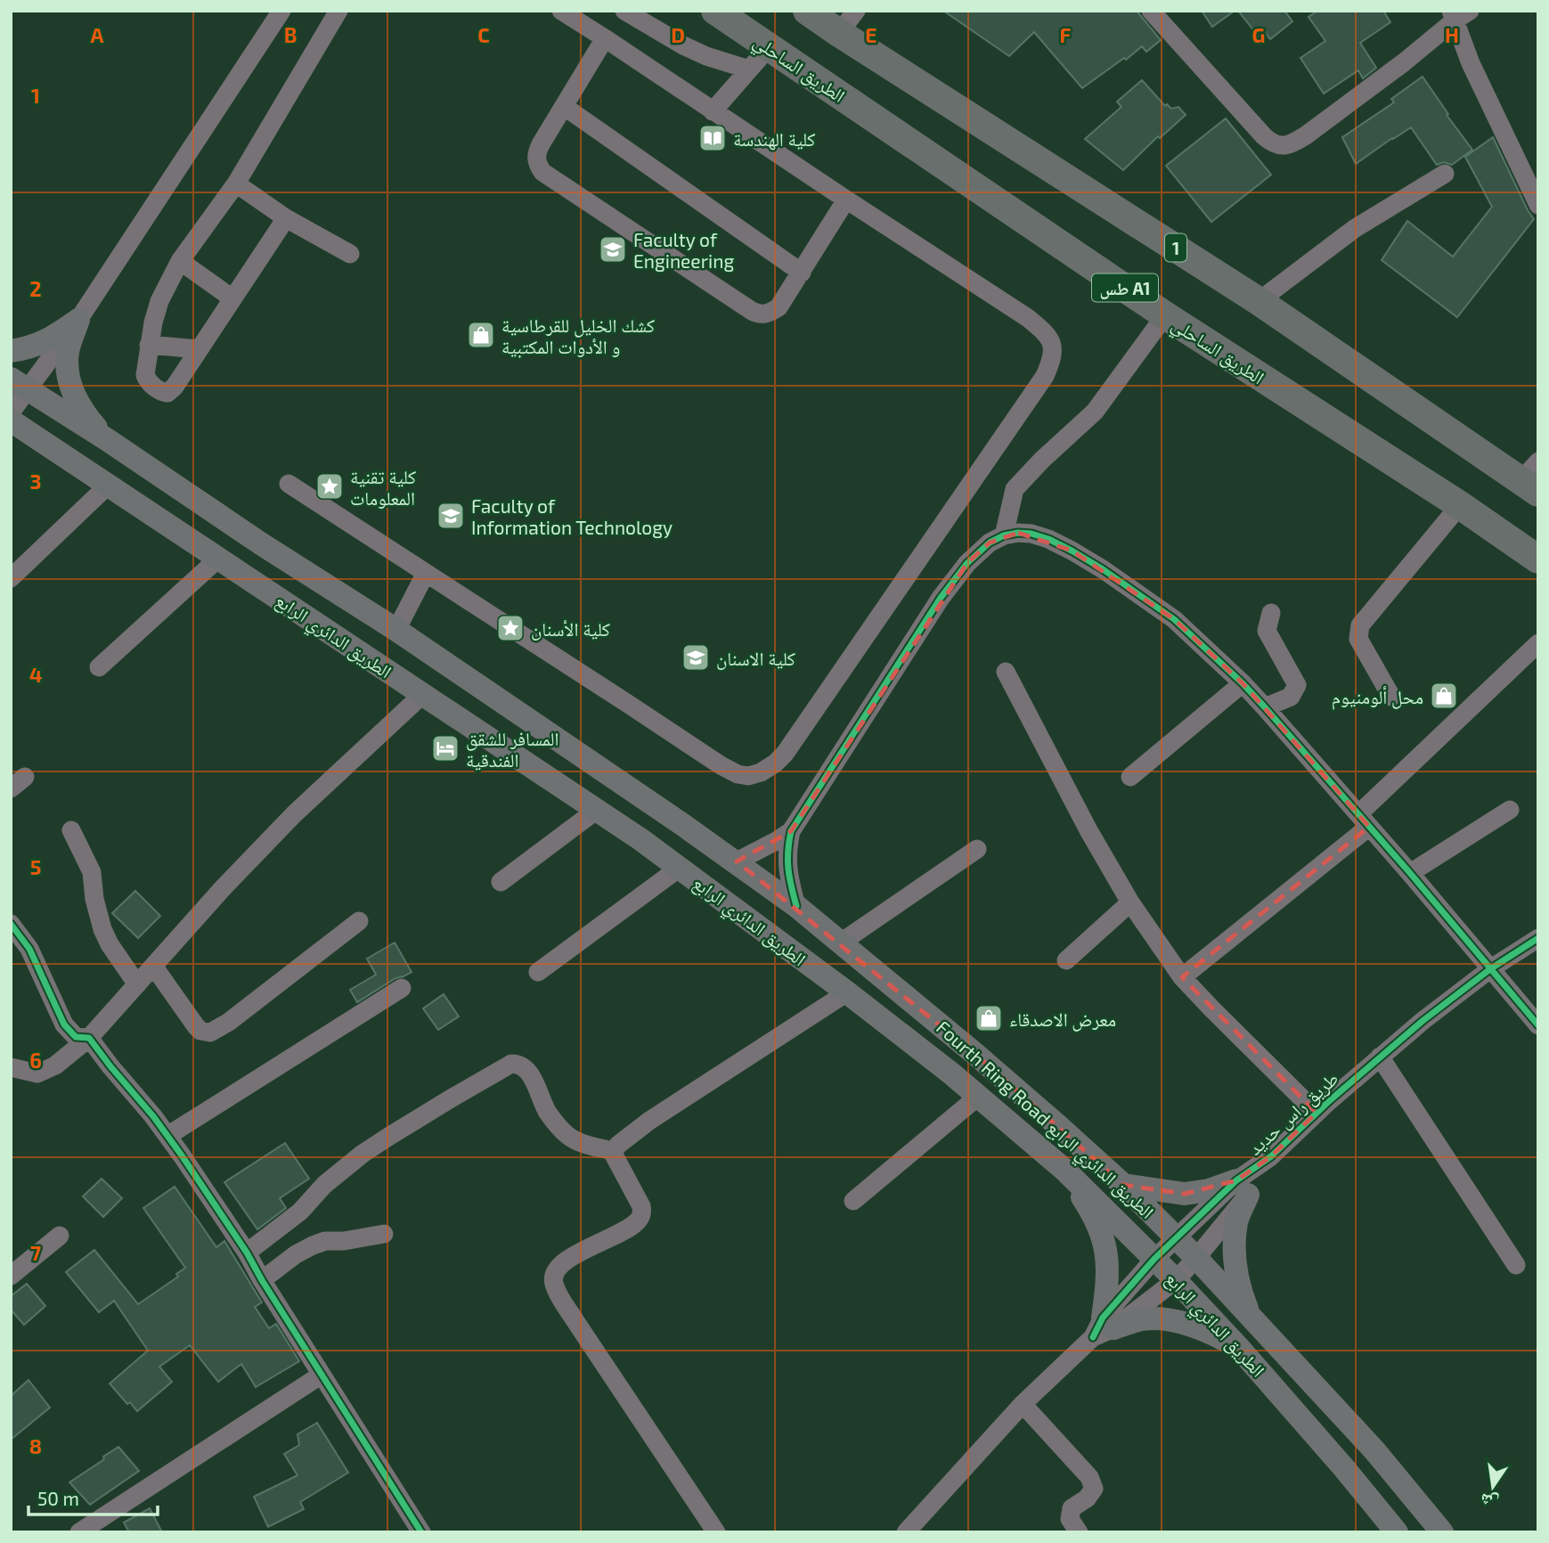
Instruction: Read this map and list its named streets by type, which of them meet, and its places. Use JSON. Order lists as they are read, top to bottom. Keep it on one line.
{"streets":{"highway":["الطريق الساحلي","1","طس A1"],"main road":["الطريق الدائري الرابع","Fourth Ring Road الطريق الدائري الرابع"],"street":["طريق راس حديد"]},"crossings":[["الطريق الدائري الرابع","طريق راس حديد"],["الطريق الدائري الرابع","Fourth Ring Road الطريق الدائري الرابع"],["طريق راس حديد","Fourth Ring Road الطريق الدائري الرابع"]],"places":{"library":["كلية الهندسة"],"school or university":["Faculty of Engineering","Faculty of Information Technology","كلية الاسنان"],"shop":["كشك الخليل للقرطاسية و الأدوات المكتبية","محل ألومنيوم","معرض الاصدقاء"],"place":["كلية تقنية المعلومات","كلية الأسنان"],"hotel":["المسافر للشقق الفندقية"]},"scale_bar":"50 m","north":"bottom","grid":{"columns":["A","B","C","D","E","F","G","H"],"rows":["1","2","3","4","5","6","7","8"]}}
